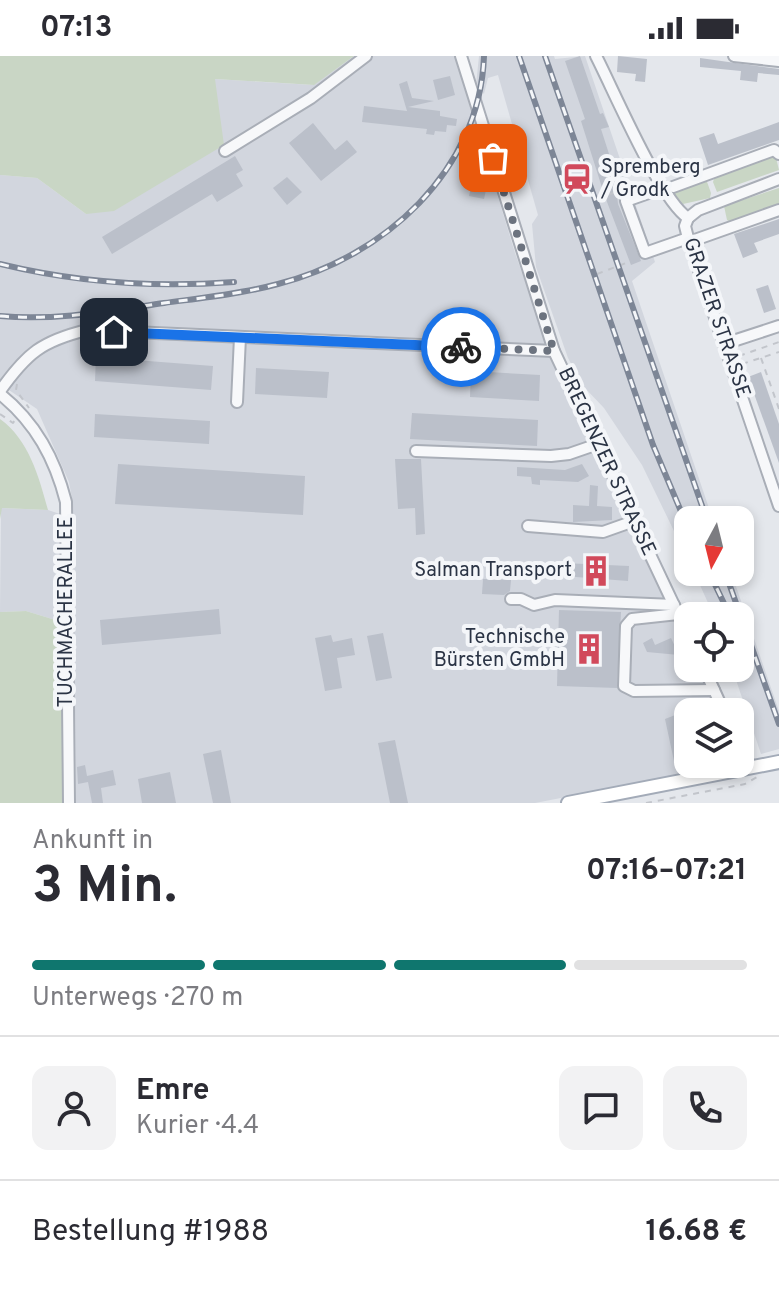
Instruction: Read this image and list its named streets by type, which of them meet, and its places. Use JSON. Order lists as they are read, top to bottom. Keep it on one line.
{"streets":{"street":["GRAZER STRASSE","BREGENZER STRASSE","TUCHMACHERALLEE"]},"places":{"station":["Spremberg / Grodk"],"building":["Salman Transport","Technische Bürsten GmbH"]},"north":"bottom","page":{"status":"07:13","heading":["3 Min.","Ankunft in","07:16–07:21"],"panel":["Emre","Kurier · 4.4","Bestellung #1988","16.68 €"],"bar":"Unterwegs · 270 m"}}
